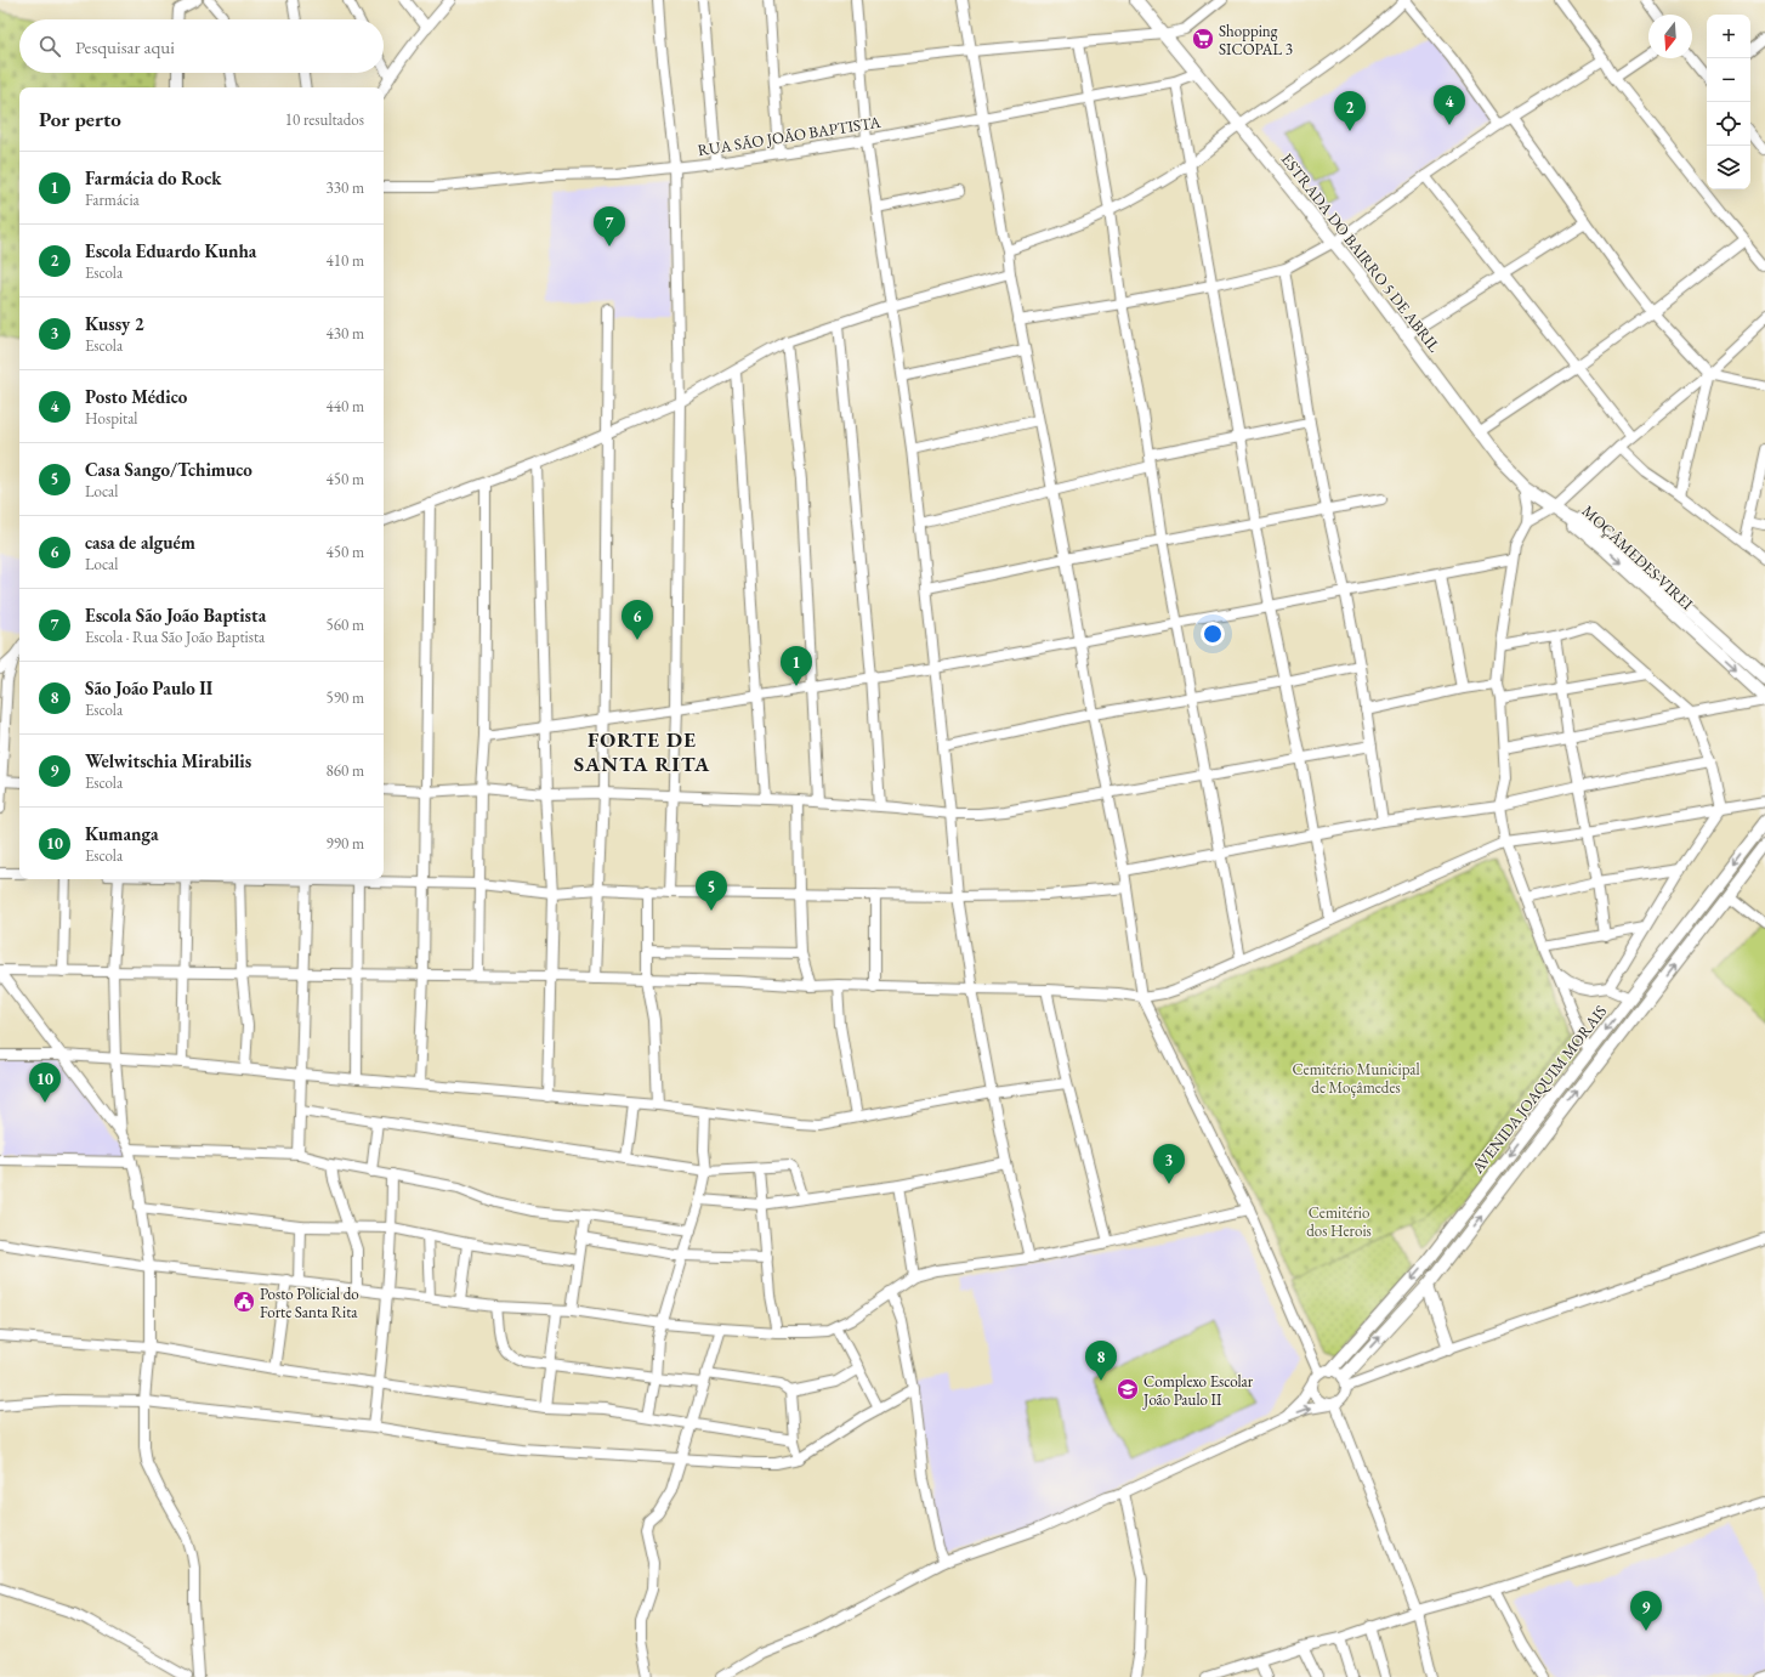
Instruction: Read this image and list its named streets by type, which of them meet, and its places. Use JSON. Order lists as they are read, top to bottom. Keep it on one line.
{"streets":{"street":["RUA SÃO JOÃO BAPTISTA","ESTRADA DO BAIRRO 5 DE ABRIL","MOÇÂMEDES-VIREI","AVENIDA JOAQUIM MORAIS"]},"crossings":[["RUA SÃO JOÃO BAPTISTA","ESTRADA DO BAIRRO 5 DE ABRIL"],["ESTRADA DO BAIRRO 5 DE ABRIL","MOÇÂMEDES-VIREI"]],"districts":["FORTE DE SANTA RITA"],"parks":["Cemitério Municipal de Moçâmedes","Cemitério dos Herois"],"places":{"supermarket":["Shopping SICOPAL 3"],"public building":["Posto Policial do Forte Santa Rita"],"school or university":["Complexo Escolar João Paulo II"]},"north":"bottom","page":{"map_buttons":["+","−"],"search":"Pesquisar aqui","pins":["4","2","7","6","1","5","10","3","8","9"],"heading":["Por perto","10 resultados"],"list":[{"mark":"1","name":"Farmácia do Rock","note":"Farmácia","value":"330 m"},{"mark":"2","name":"Escola Eduardo Kunha","note":"Escola","value":"410 m"},{"mark":"3","name":"Kussy 2","note":"Escola","value":"430 m"},{"mark":"4","name":"Posto Médico","note":"Hospital","value":"440 m"},{"mark":"5","name":"Casa Sango/Tchimuco","note":"Local","value":"450 m"},{"mark":"6","name":"casa de alguém","note":"Local","value":"450 m"},{"mark":"7","name":"Escola São João Baptista","note":"Escola · Rua São João Baptista","value":"560 m"},{"mark":"8","name":"São João Paulo II","note":"Escola","value":"590 m"},{"mark":"9","name":"Welwitschia Mirabilis","note":"Escola","value":"860 m"},{"mark":"10","name":"Kumanga","note":"Escola","value":"990 m"}]}}
